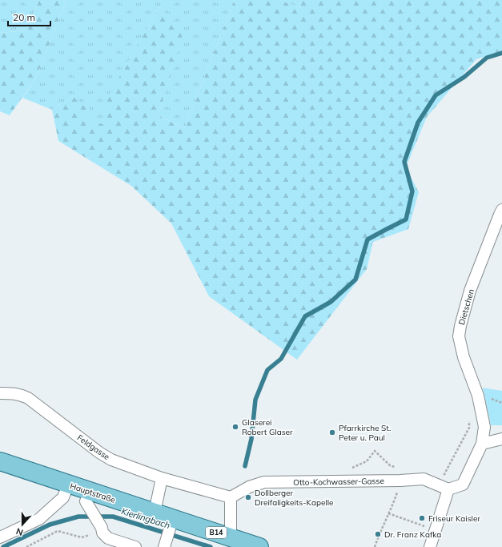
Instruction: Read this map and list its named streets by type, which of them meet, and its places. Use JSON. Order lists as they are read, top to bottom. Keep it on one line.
{"streets":{"main road":["Hauptstraße","B14"],"street":["Dietschen","Feldgasse","Otto-Kochwasser-Gasse"]},"crossings":[["Dietschen","Otto-Kochwasser-Gasse"]],"water":["Kierlingbach"],"places":["Glaserei Robert Glaser","Pfarrkirche St. Peter u. Paul","Dollberger Dreifaligkeits-Kapelle","Friseur Kaisler","Dr. Franz Kafka"],"scale_bar":"20 m","north":"bottom"}
